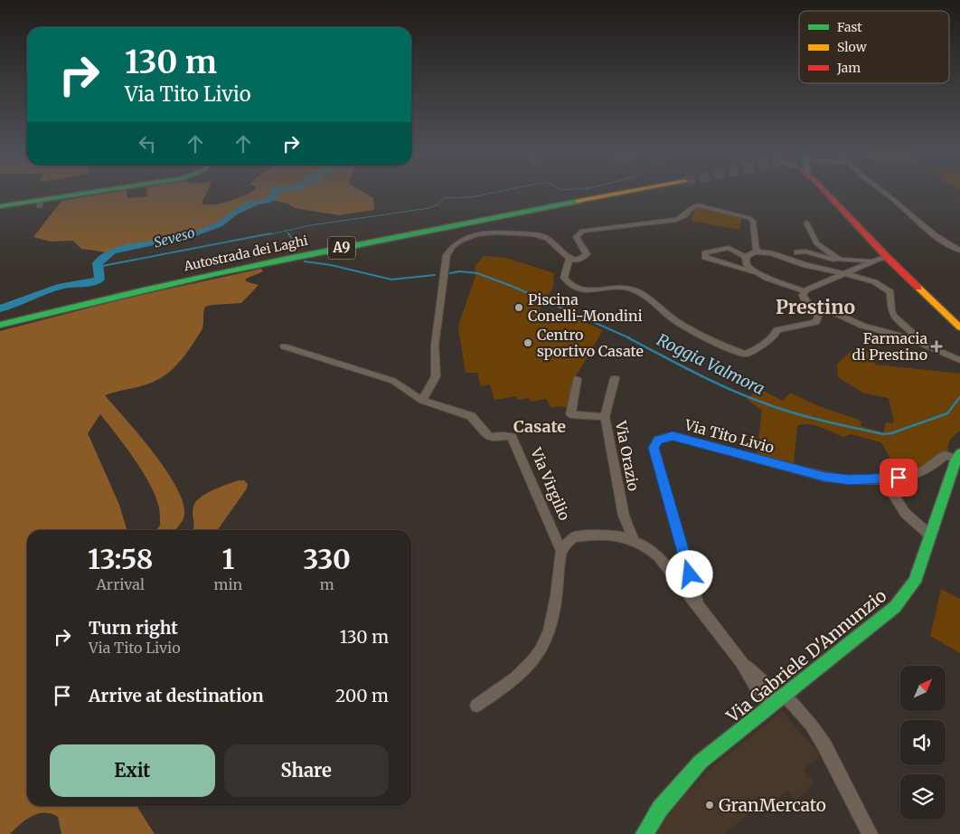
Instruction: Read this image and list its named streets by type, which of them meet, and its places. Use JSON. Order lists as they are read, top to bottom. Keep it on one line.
{"streets":{"main road":["A9","Autostrada dei Laghi","Via Gabriele D'Annunzio"],"street":["Via Tito Livio","Via Orazio","Via Virgilio"]},"crossings":[["Via Tito Livio","Via Virgilio"],["Via Tito Livio","Via Gabriele D'Annunzio"],["Via Orazio","Via Virgilio"],["Via Virgilio","Via Gabriele D'Annunzio"]],"districts":["Prestino","Casate"],"water":["Seveso","Roggia Valmora"],"places":{"other":["Piscina Conelli-Mondini","Centro sportivo Casate","GranMercato"],"health":["Farmacia di Prestino"]},"legend":["Fast","Slow","Jam"],"north":"top right","page":{"turn":["130 m","Via Tito Livio"],"eta":["13:58","Arrival","1","min","330","m"],"list":[{"name":"Turn right","note":"Via Tito Livio","value":"130 m"},{"name":"Arrive at destination","value":"200 m"}],"buttons":["Exit","Share"]}}
